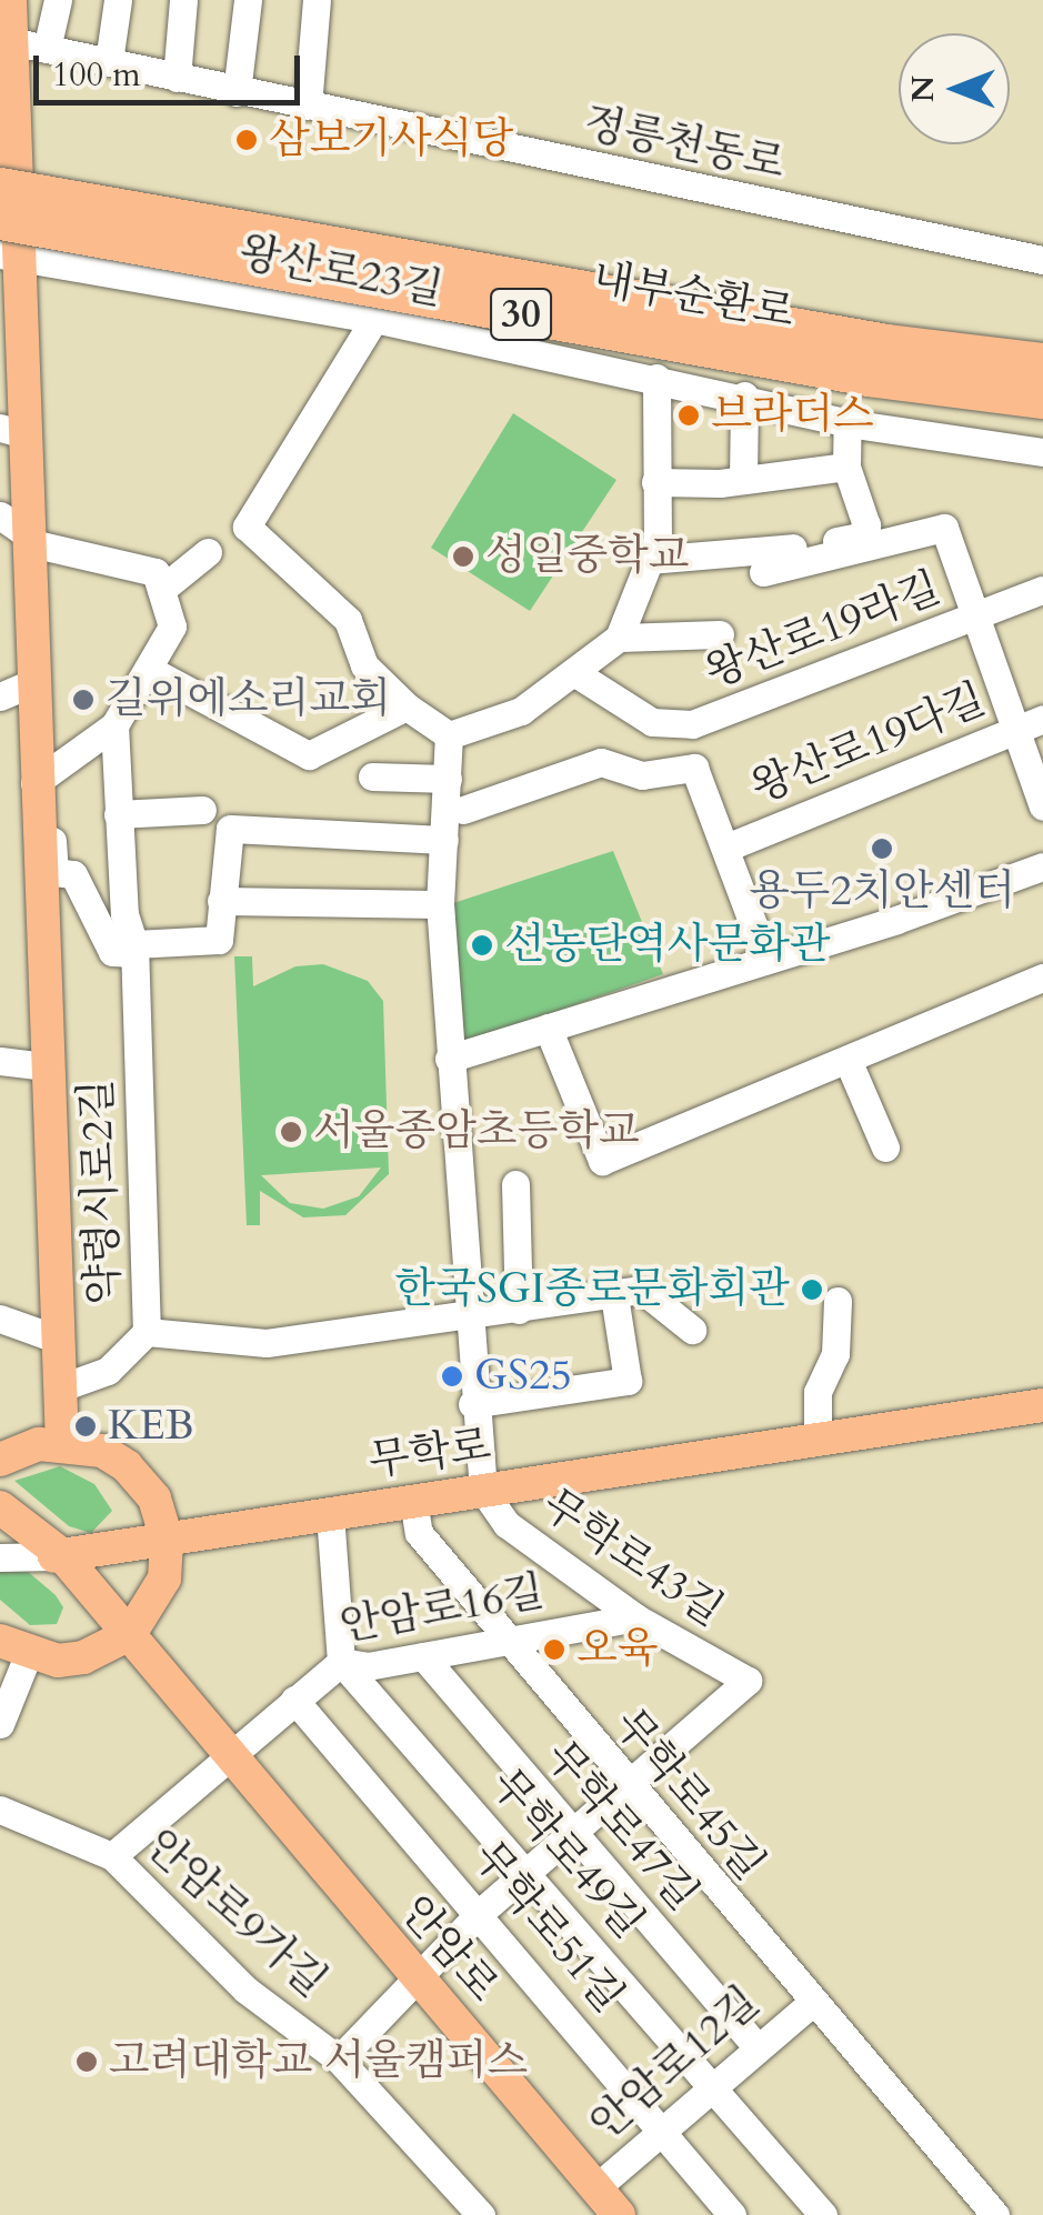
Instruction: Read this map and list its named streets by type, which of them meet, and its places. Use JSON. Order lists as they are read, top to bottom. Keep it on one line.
{"streets":{"highway":["내부순환로","30"],"main road":["무학로","안암로"],"street":["정릉천동로","왕산로23길","왕산로19라길","왕산로19다길","약령시로2길","무학로43길","안암로16길","무학로45길","무학로47길","무학로49길","안암로9가길","무학로51길","안암로12길"]},"crossings":[["왕산로23길","내부순환로"],["무학로","무학로43길"],["무학로","무학로45길"],["무학로","안암로"],["무학로43길","안암로16길"],["무학로43길","무학로45길"],["안암로16길","무학로45길"],["안암로16길","무학로47길"],["안암로16길","무학로49길"],["안암로16길","무학로51길"],["안암로16길","안암로"],["무학로45길","안암로12길"],["무학로47길","안암로12길"],["무학로49길","안암로12길"],["무학로51길","안암로12길"],["안암로","안암로12길"]],"places":["삼보기사식당","브라더스","성일중학교","길위에소리교회","용두2치안센터","선농단역사문화관","서울종암초등학교","한국SGI종로문화회관","GS25","KEB","오육","고려대학교 서울캠퍼스"],"scale_bar":"100 m","north":"left"}
